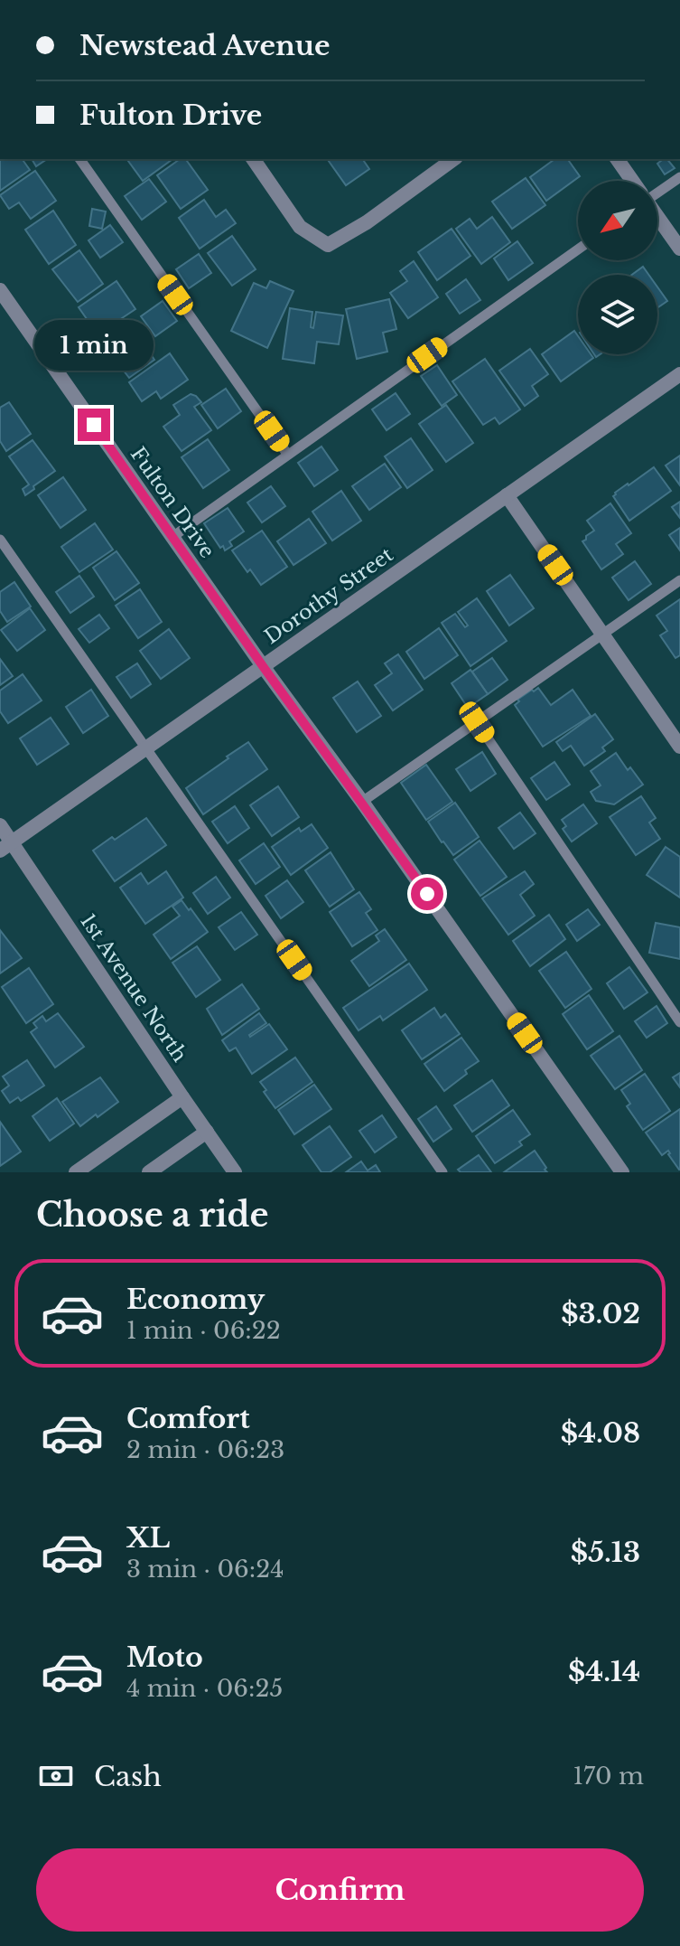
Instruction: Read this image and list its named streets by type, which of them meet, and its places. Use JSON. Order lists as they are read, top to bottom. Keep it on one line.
{"streets":{"street":["Fulton Drive","Dorothy Street","1st Avenue North"]},"crossings":[["Fulton Drive","Dorothy Street"],["Dorothy Street","1st Avenue North"]],"north":"bottom left","page":{"banner":["Newstead Avenue","Fulton Drive"],"bubble":"1 min","heading":"Choose a ride","list":[{"name":"Economy","note":"1 min · 06:22","value":"$3.02"},{"name":"Comfort","note":"2 min · 06:23","value":"$4.08"},{"name":"XL","note":"3 min · 06:24","value":"$5.13"},{"name":"Moto","note":"4 min · 06:25","value":"$4.14"}],"pay":["Cash","170 m"],"buttons":"Confirm"}}
